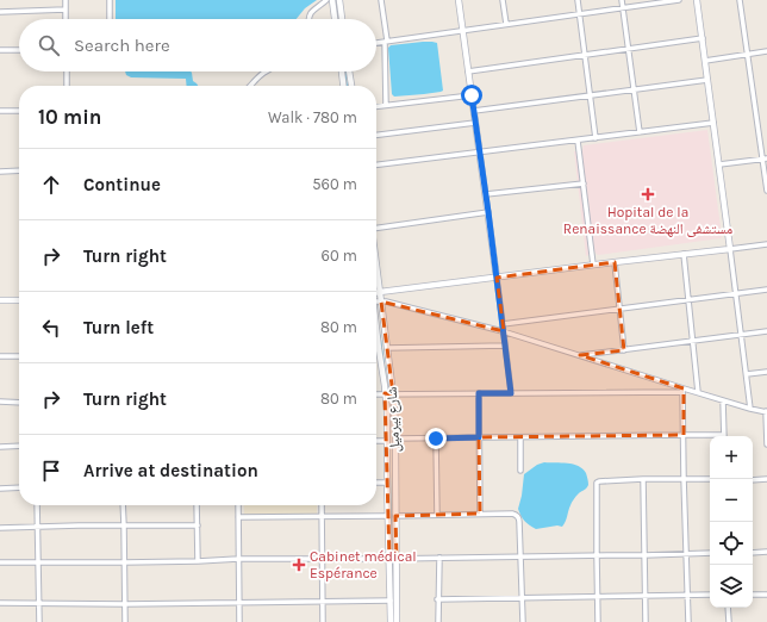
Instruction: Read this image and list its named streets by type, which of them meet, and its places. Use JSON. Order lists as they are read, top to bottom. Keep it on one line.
{"streets":{"street":["شارع بيرميل"]},"places":{"health":["Hopital de la Renaissance مستشفى النهضة","Cabinet médical Espérance"]},"page":{"search":"Search here","heading":["10 min","Walk · 780 m"],"list":[["Continue","560 m"],["Turn right","60 m"],["Turn left","80 m"],["Turn right","80 m"],"Arrive at destination"],"map_buttons":["+","−"]}}
